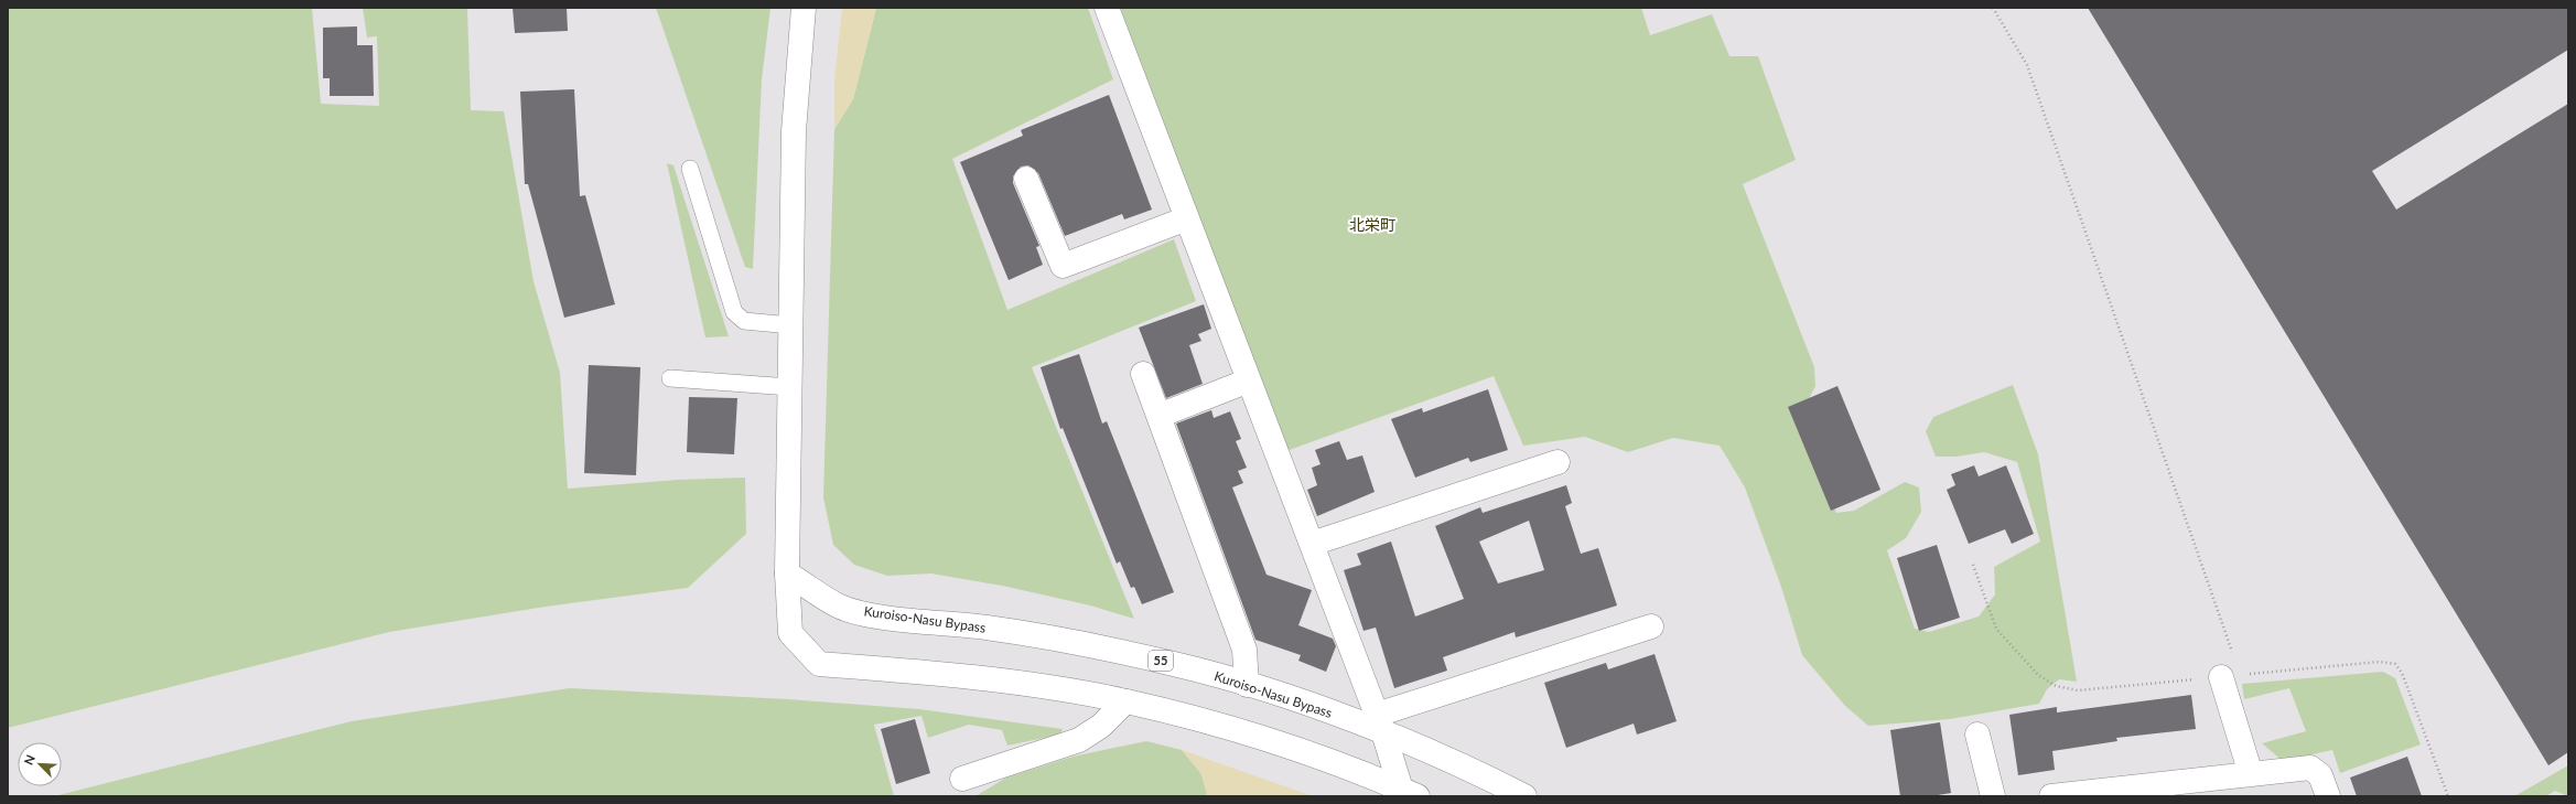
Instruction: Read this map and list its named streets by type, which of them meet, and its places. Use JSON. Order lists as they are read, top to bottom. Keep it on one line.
{"streets":{"street":["Kuroiso-Nasu Bypass","55"]},"districts":["北栄町"],"north":"top left"}
